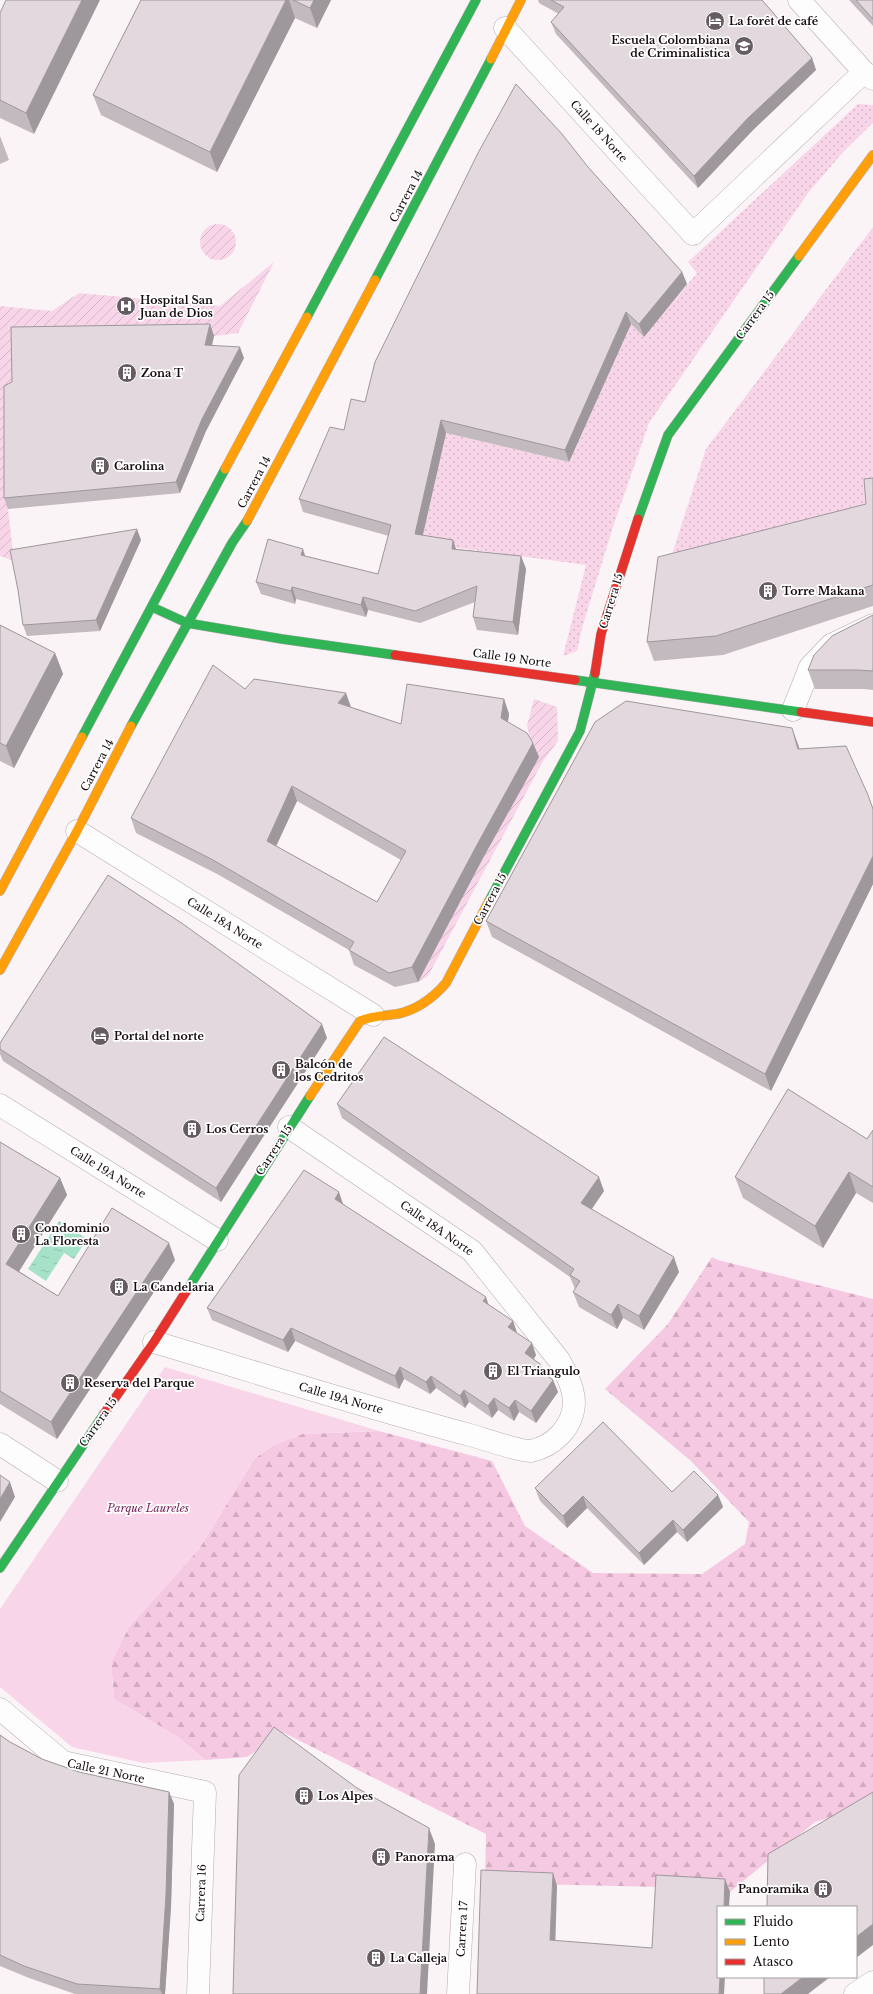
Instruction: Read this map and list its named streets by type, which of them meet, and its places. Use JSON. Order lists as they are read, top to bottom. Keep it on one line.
{"streets":{"street":["Calle 18 Norte","Carrera 14","Carrera 15","Calle 19 Norte","Calle 18A Norte","Calle 19A Norte","Calle 21 Norte","Carrera 16","Carrera 17"]},"crossings":[["Calle 18 Norte","Carrera 14"],["Carrera 14","Calle 19 Norte"],["Carrera 14","Calle 18A Norte"],["Carrera 15","Calle 19 Norte"],["Carrera 15","Calle 18A Norte"],["Carrera 15","Calle 19A Norte"],["Calle 18A Norte","Calle 19A Norte"],["Calle 21 Norte","Carrera 16"]],"parks":["Parque Laureles"],"places":{"hotel":["La forêt de café","Portal del norte"],"school or university":["Escuela Colombiana de Criminalistica"],"hospital":["Hospital San Juan de Dios"],"building":["Zona T","Carolina","Torre Makana","Balcón de los Cedritos","Los Cerros","Condominio La Floresta","La Candelaria","El Triangulo","Reserva del Parque","Los Alpes","Panorama","Panoramika","La Calleja"]},"legend":["Fluido","Lento","Atasco"]}
